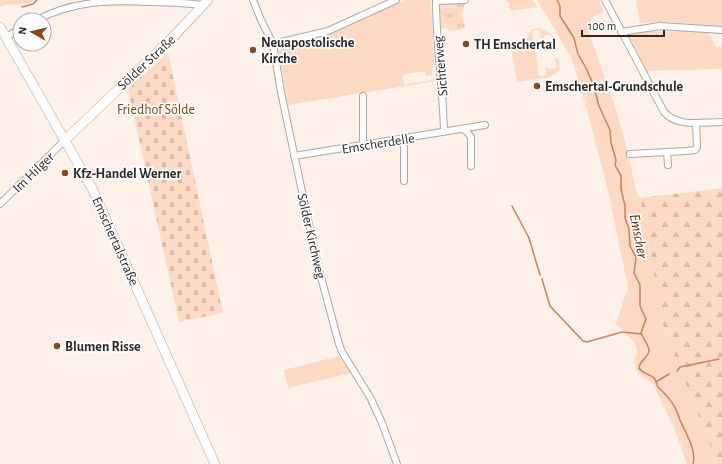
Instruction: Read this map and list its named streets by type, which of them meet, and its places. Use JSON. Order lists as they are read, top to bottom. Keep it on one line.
{"streets":{"main road":["Sölder Straße","Emschertalstraße"],"street":["Sichterweg","Emscherdelle","Im Hilger","Sölder Kirchweg"]},"crossings":[["Sölder Straße","Im Hilger"],["Sölder Straße","Emschertalstraße"],["Sichterweg","Emscherdelle"],["Emscherdelle","Sölder Kirchweg"],["Im Hilger","Emschertalstraße"]],"water":["Emscher"],"parks":["Friedhof Sölde"],"places":["TH Emschertal","Neuapostolische Kirche","Emschertal-Grundschule","Kfz-Handel Werner","Blumen Risse"],"scale_bar":"100 m","north":"left"}
